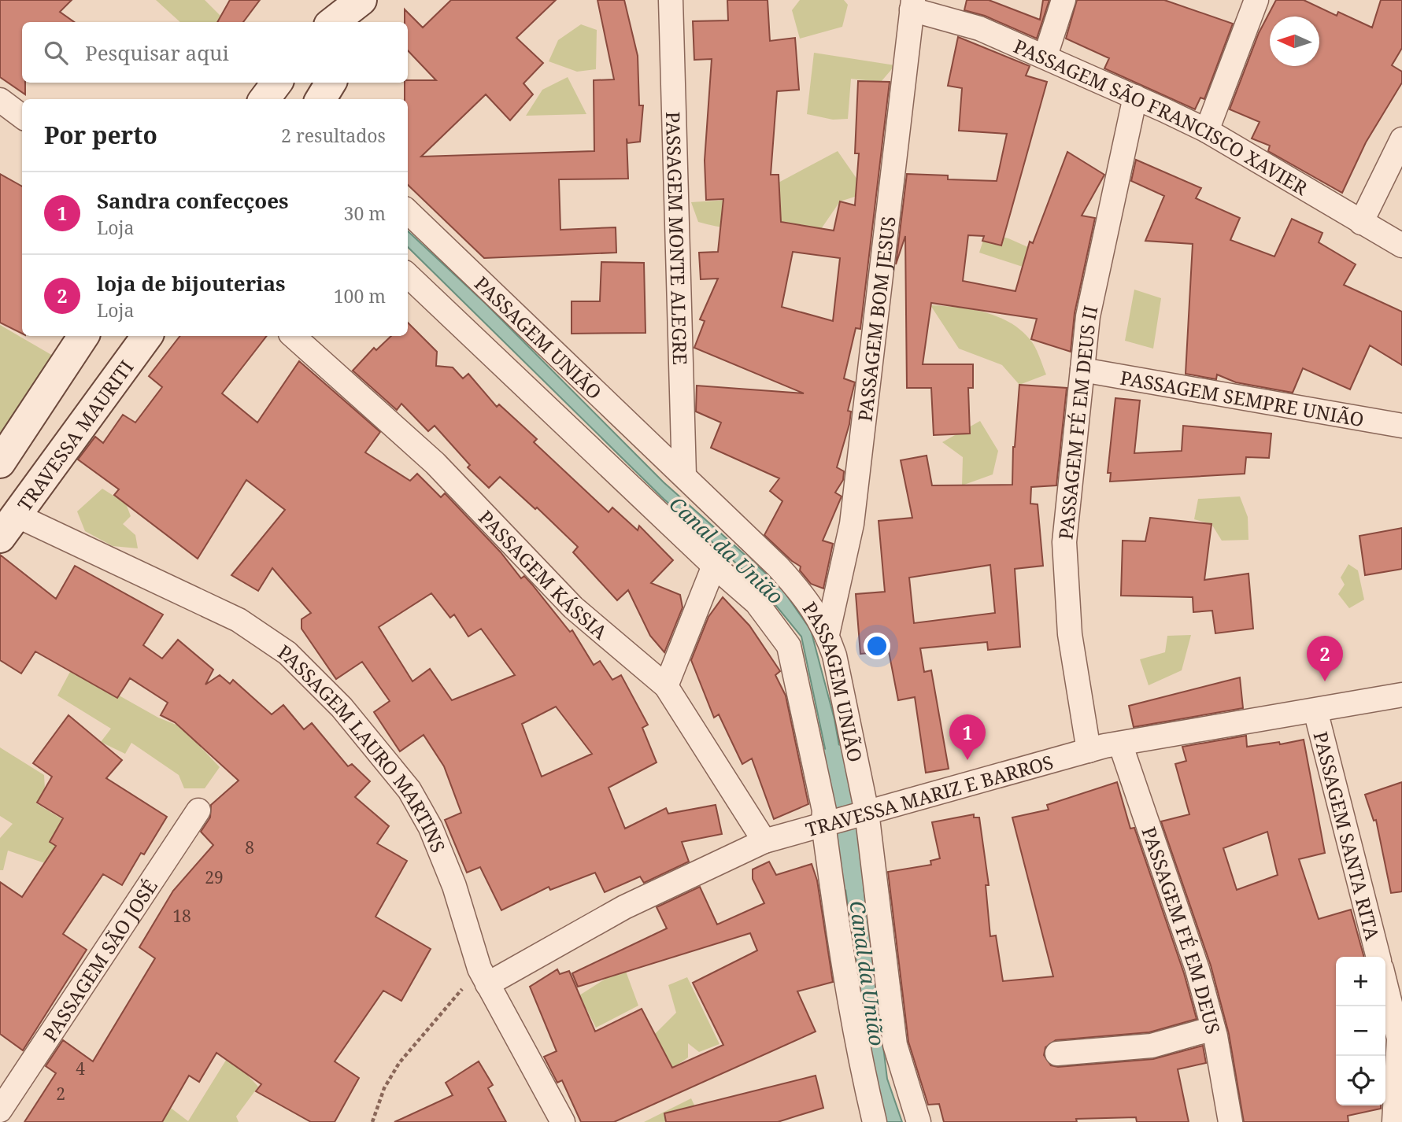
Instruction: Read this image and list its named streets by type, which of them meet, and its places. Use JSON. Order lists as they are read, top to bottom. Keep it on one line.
{"streets":{"main road":["TRAVESSA MAURITI"],"street":["PASSAGEM SÃO FRANCISCO XAVIER","PASSAGEM MONTE ALEGRE","PASSAGEM BOM JESUS","PASSAGEM UNIÃO","PASSAGEM SEMPRE UNIÃO","PASSAGEM FÉ EM DEUS II","PASSAGEM KÁSSIA","PASSAGEM LAURO MARTINS","TRAVESSA MARIZ E BARROS","PASSAGEM SANTA RITA","PASSAGEM FÉ EM DEUS","PASSAGEM SÃO JOSÉ"]},"crossings":[["PASSAGEM SÃO FRANCISCO XAVIER","PASSAGEM BOM JESUS"],["PASSAGEM SÃO FRANCISCO XAVIER","PASSAGEM FÉ EM DEUS II"],["PASSAGEM MONTE ALEGRE","PASSAGEM UNIÃO"],["PASSAGEM BOM JESUS","PASSAGEM UNIÃO"],["PASSAGEM UNIÃO","TRAVESSA MARIZ E BARROS"],["PASSAGEM SEMPRE UNIÃO","PASSAGEM FÉ EM DEUS II"],["PASSAGEM FÉ EM DEUS II","TRAVESSA MARIZ E BARROS"],["TRAVESSA MAURITI","PASSAGEM LAURO MARTINS"],["PASSAGEM KÁSSIA","TRAVESSA MARIZ E BARROS"],["PASSAGEM LAURO MARTINS","TRAVESSA MARIZ E BARROS"],["TRAVESSA MARIZ E BARROS","PASSAGEM SANTA RITA"],["TRAVESSA MARIZ E BARROS","PASSAGEM FÉ EM DEUS"]],"water":["Canal da União"],"house_numbers":["8","29","18","4","2"],"north":"left","page":{"search":"Pesquisar aqui","heading":["Por perto","2 resultados"],"list":[{"mark":"1","name":"Sandra confecçoes","note":"Loja","value":"30 m"},{"mark":"2","name":"loja de bijouterias","note":"Loja","value":"100 m"}],"pins":["2","1"],"map_buttons":["+","−"]}}
